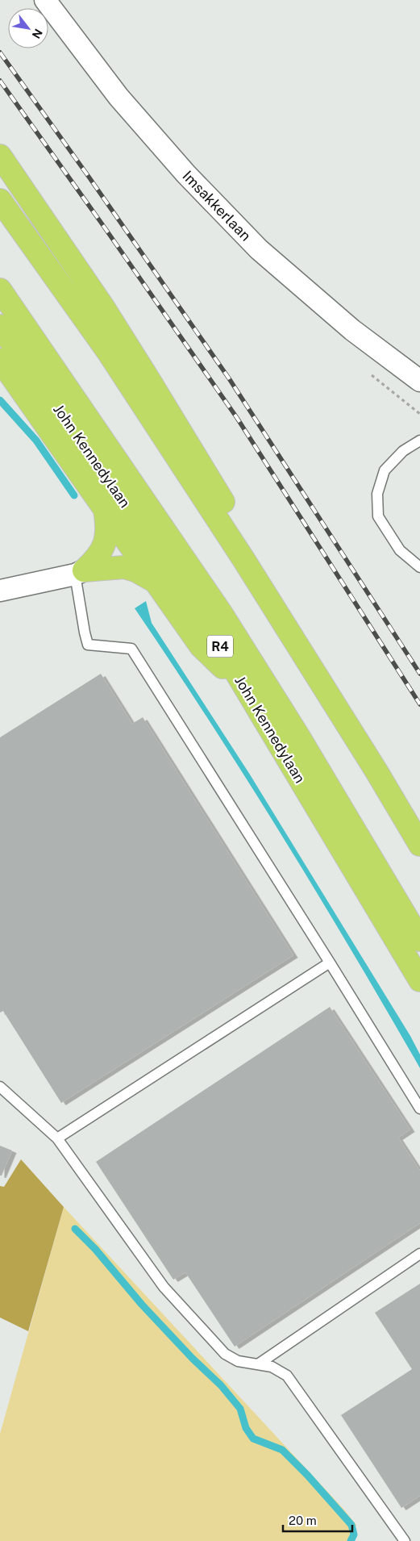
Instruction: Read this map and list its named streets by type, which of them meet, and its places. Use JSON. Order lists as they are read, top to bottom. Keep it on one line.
{"streets":{"highway":["John Kennedylaan","R4"],"street":["Imsakkerlaan"]},"scale_bar":"20 m","north":"bottom right"}
